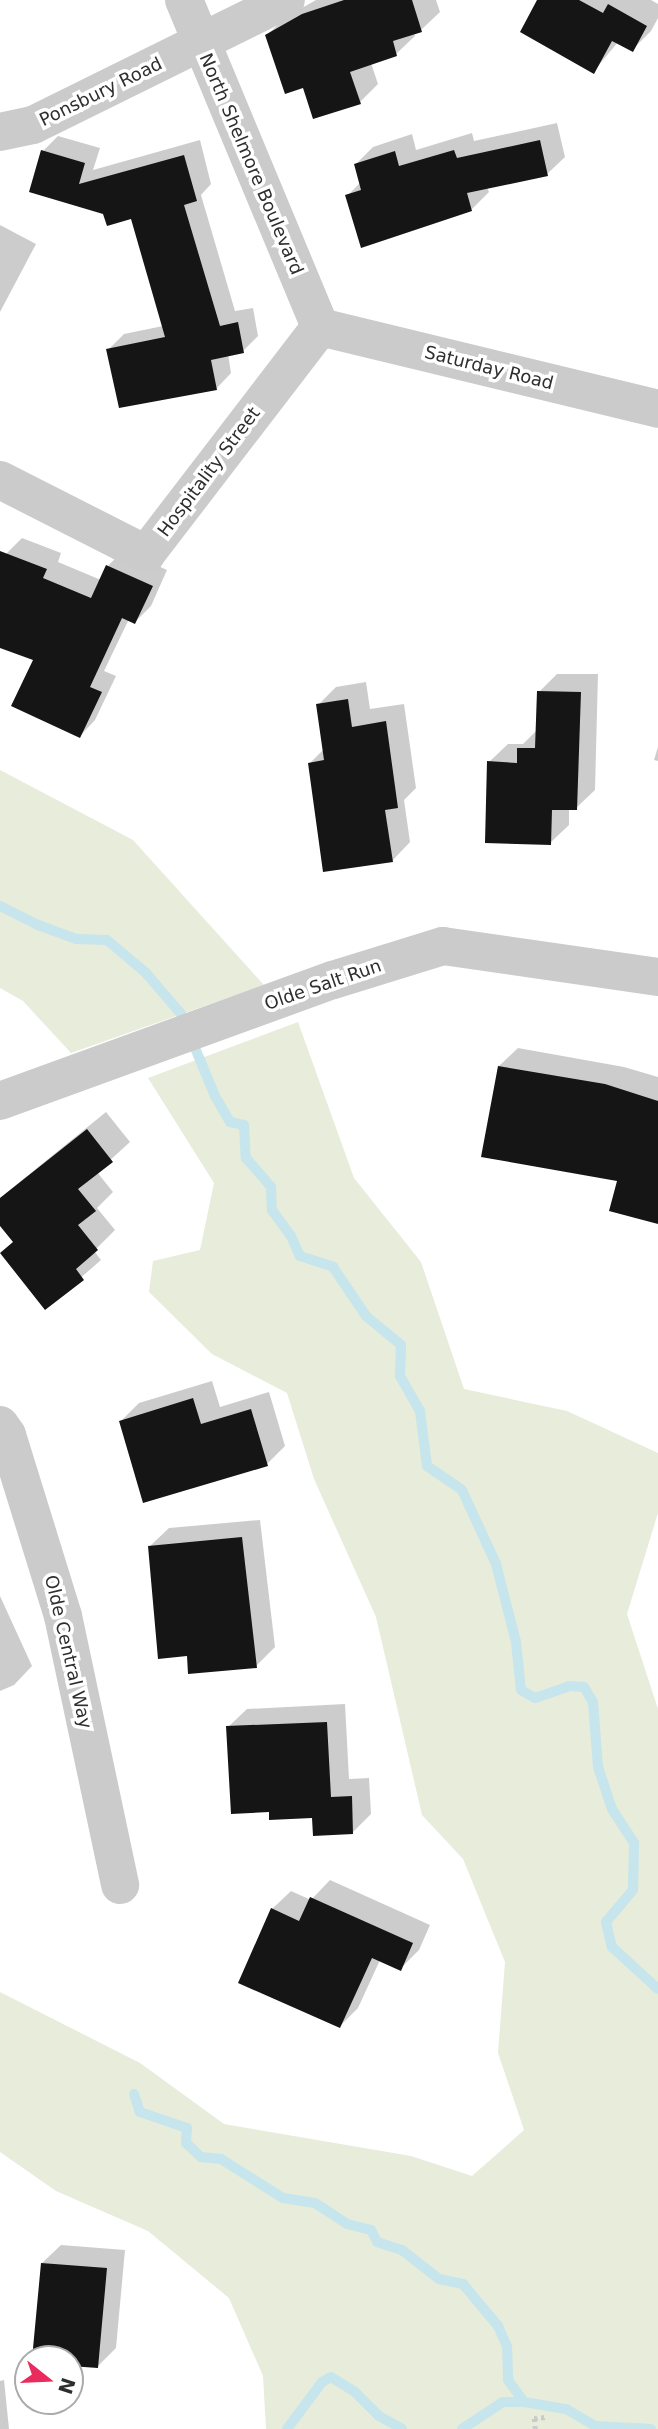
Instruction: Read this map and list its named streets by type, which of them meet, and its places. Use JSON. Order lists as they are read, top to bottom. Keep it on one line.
{"streets":{"street":["Ponsbury Road","North Shelmore Boulevard","Saturday Road","Hospitality Street","Olde Salt Run","Olde Central Way"]},"crossings":[["Ponsbury Road","North Shelmore Boulevard"],["North Shelmore Boulevard","Saturday Road"],["North Shelmore Boulevard","Hospitality Street"],["Saturday Road","Hospitality Street"]],"north":"right"}
